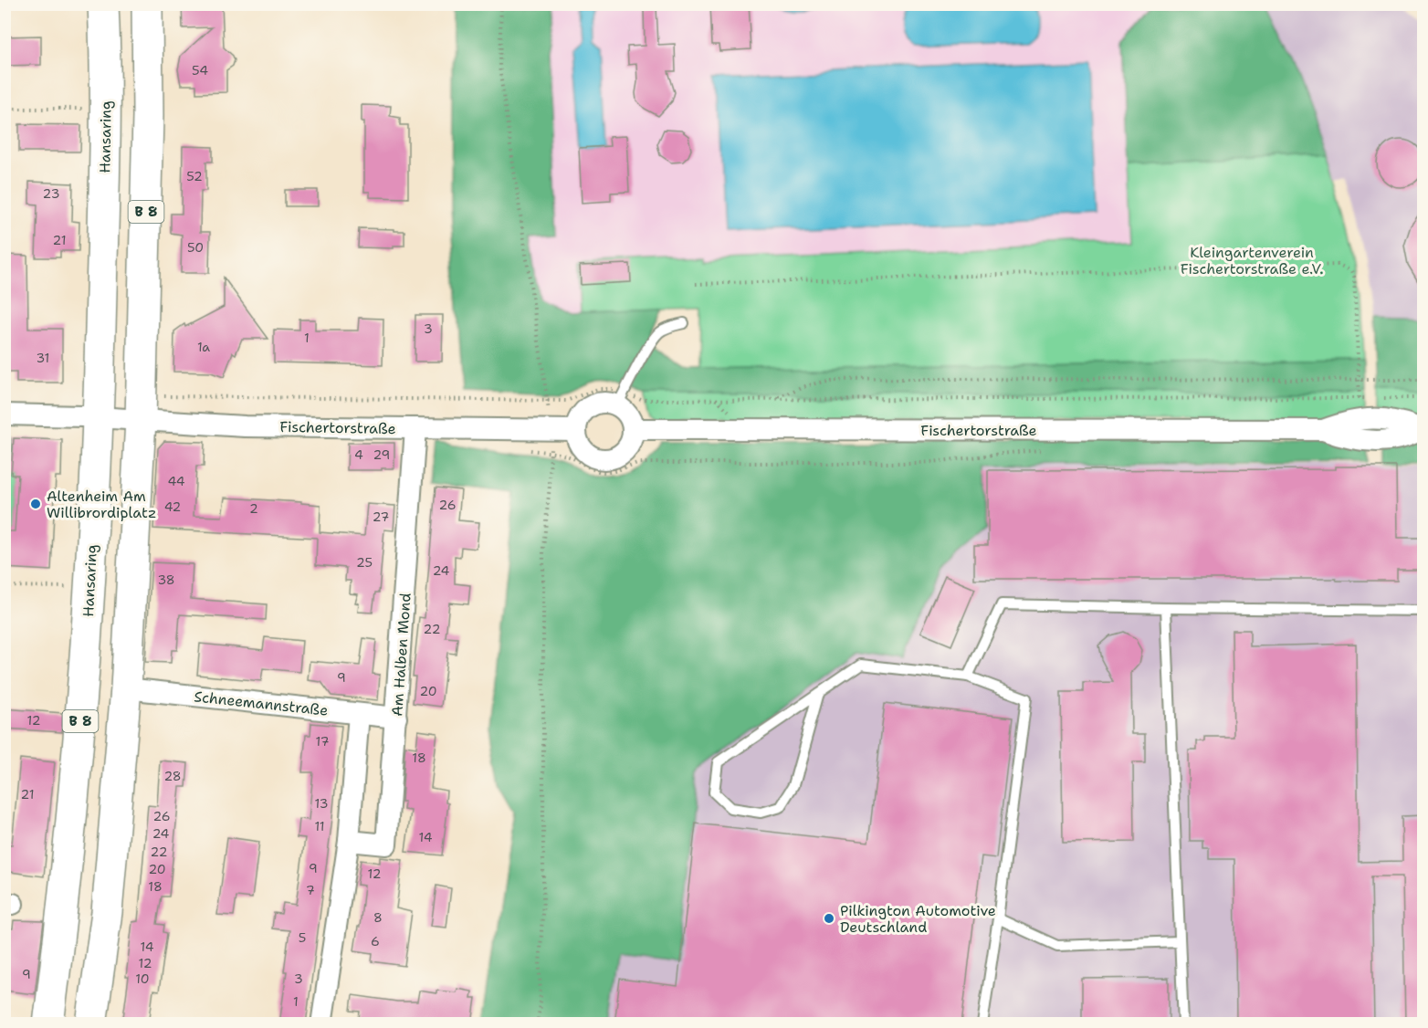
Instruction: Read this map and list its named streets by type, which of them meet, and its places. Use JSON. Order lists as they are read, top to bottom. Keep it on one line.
{"streets":{"main road":["Hansaring","B 8"],"street":["Fischertorstraße","Am Halben Mond","Schneemannstraße"]},"crossings":[["Hansaring","Fischertorstraße"],["B 8","Fischertorstraße"],["B 8","Schneemannstraße"],["Fischertorstraße","Am Halben Mond"],["Am Halben Mond","Schneemannstraße"]],"parks":["Kleingartenverein Fischertorstraße e.V."],"places":["Altenheim Am Willibrordiplatz","Pilkington Automotive Deutschland"],"house_numbers":["54","52","23","21","50","3","1","1a","31","4","29","44","26","42","2","27","25","24","38","22","9","20","12","17","18","28","21","13","26","11","24","14","22","9","20","12","18","7","8","5","6","14","12","9","10","3","1"]}
